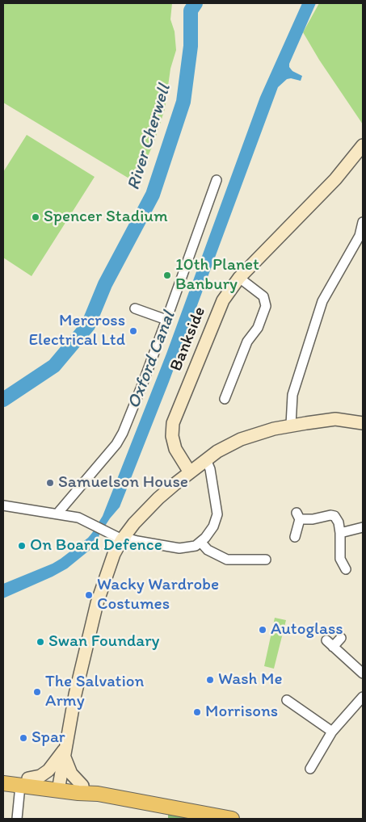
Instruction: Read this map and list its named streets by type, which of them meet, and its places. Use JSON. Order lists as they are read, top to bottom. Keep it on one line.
{"streets":{"street":["Bankside"]},"water":["River Cherwell","Oxford Canal"],"places":["Spencer Stadium","10th Planet Banbury","Mercross Electrical Ltd","Samuelson House","On Board Defence","Wacky Wardrobe Costumes","Autoglass","Swan Foundary","Wash Me","The Salvation Army","Morrisons","Spar"]}
